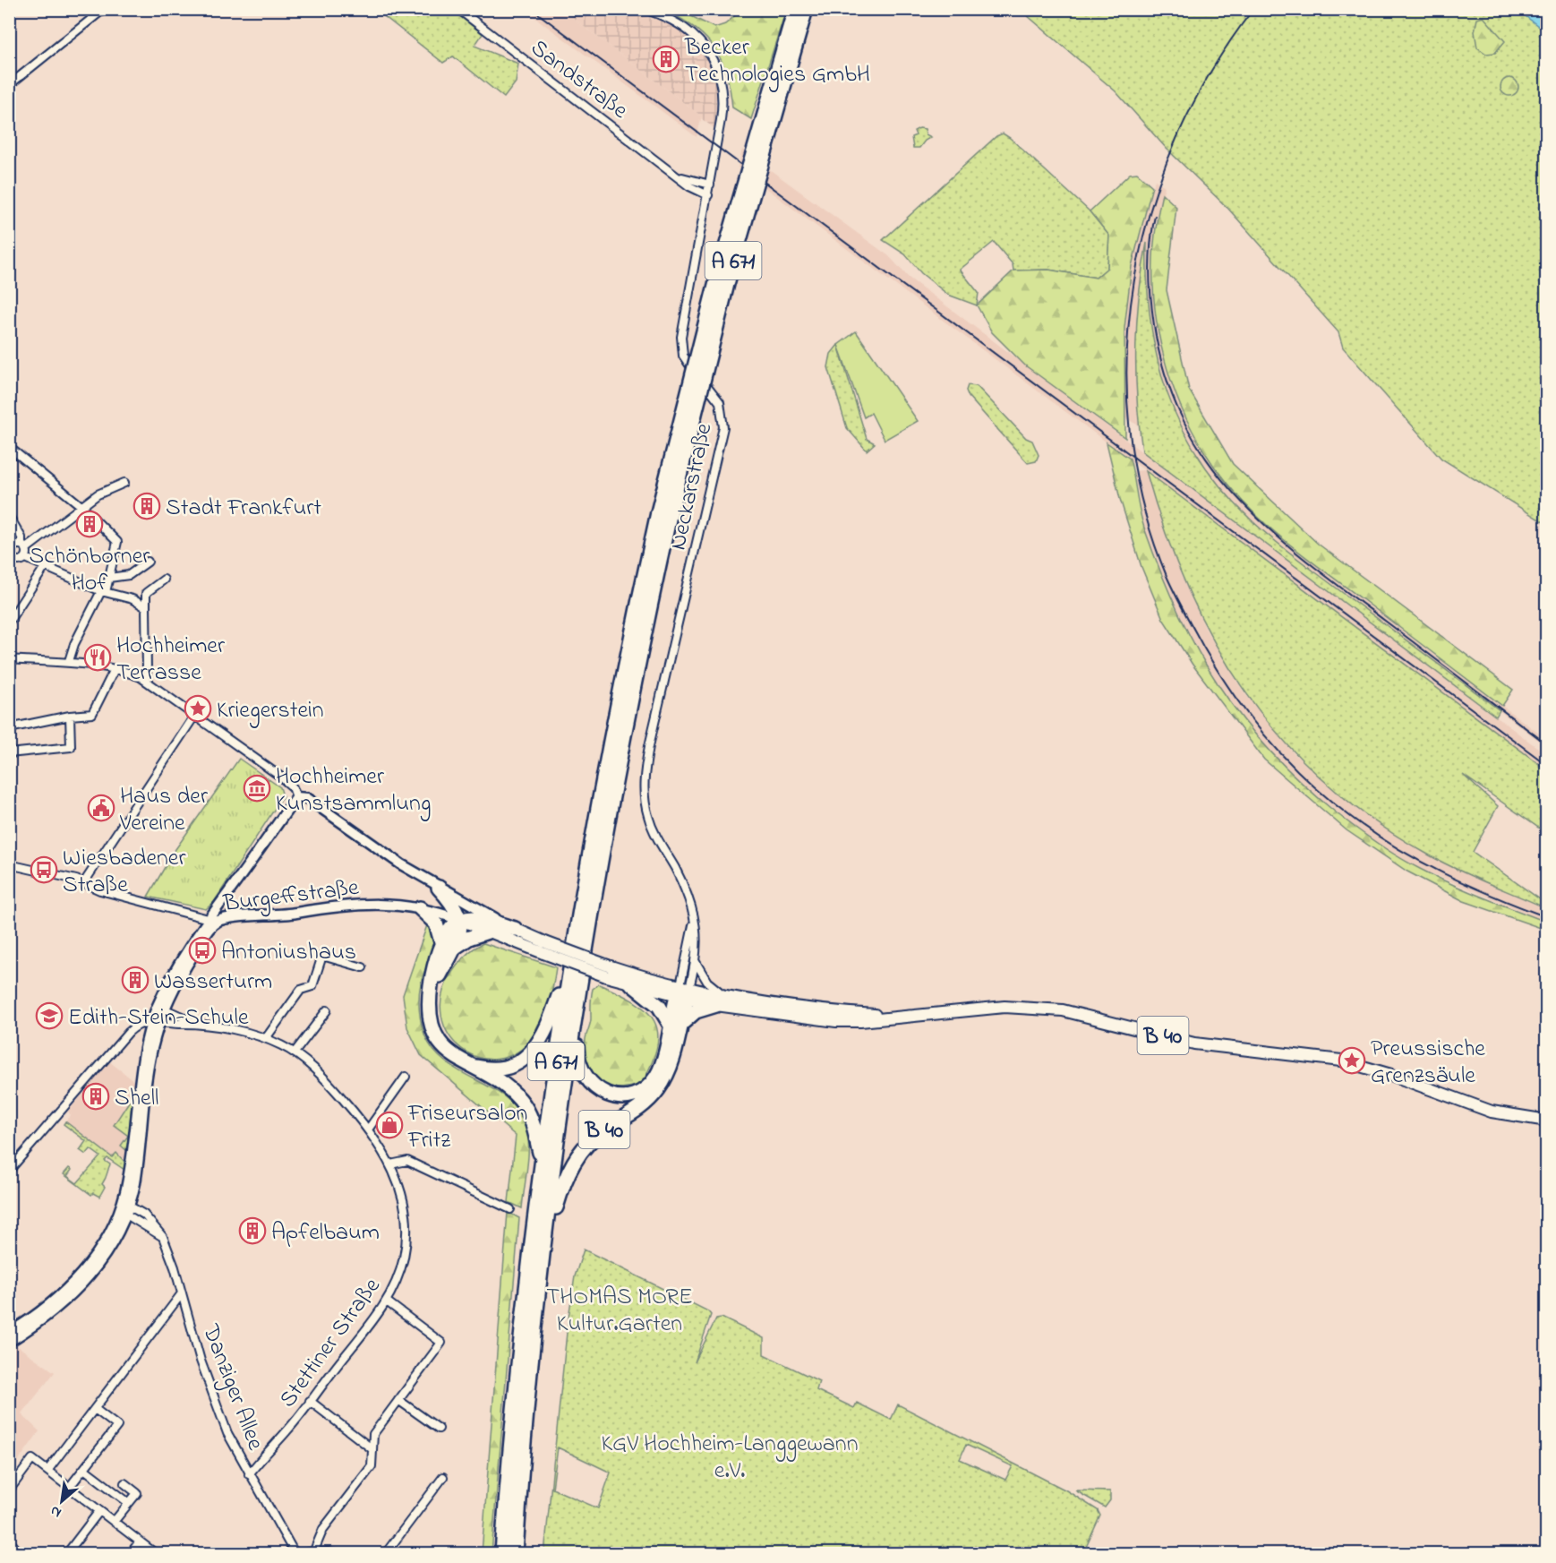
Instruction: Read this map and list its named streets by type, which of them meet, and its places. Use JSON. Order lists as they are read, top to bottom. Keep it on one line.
{"streets":{"highway":["A 671","B 40"],"main road":["Burgeffstraße"],"street":["Sandstraße","Neckarstraße","Stettiner Straße","Danziger Allee"]},"crossings":[["Sandstraße","Neckarstraße"],["A 671","B 40"],["Neckarstraße","B 40"],["Burgeffstraße","B 40"],["Stettiner Straße","Danziger Allee"]],"parks":["THOMAS MORE Kultur.Garten","KGV Hochheim-Langgewann e.V."],"places":{"building":["Becker Technologies GmbH","Stadt Frankfurt","Schönborner Hof","Wasserturm","Shell","Apfelbaum"],"restaurant":["Hochheimer Terrasse"],"place":["Kriegerstein","Preussische Grenzsäule"],"museum":["Hochheimer Kunstsammlung"],"public building":["Haus der Vereine"],"bus stop":["Wiesbadener Straße","Antoniushaus"],"school or university":["Edith-Stein-Schule"],"shop":["Friseursalon Fritz"]},"north":"bottom left"}
